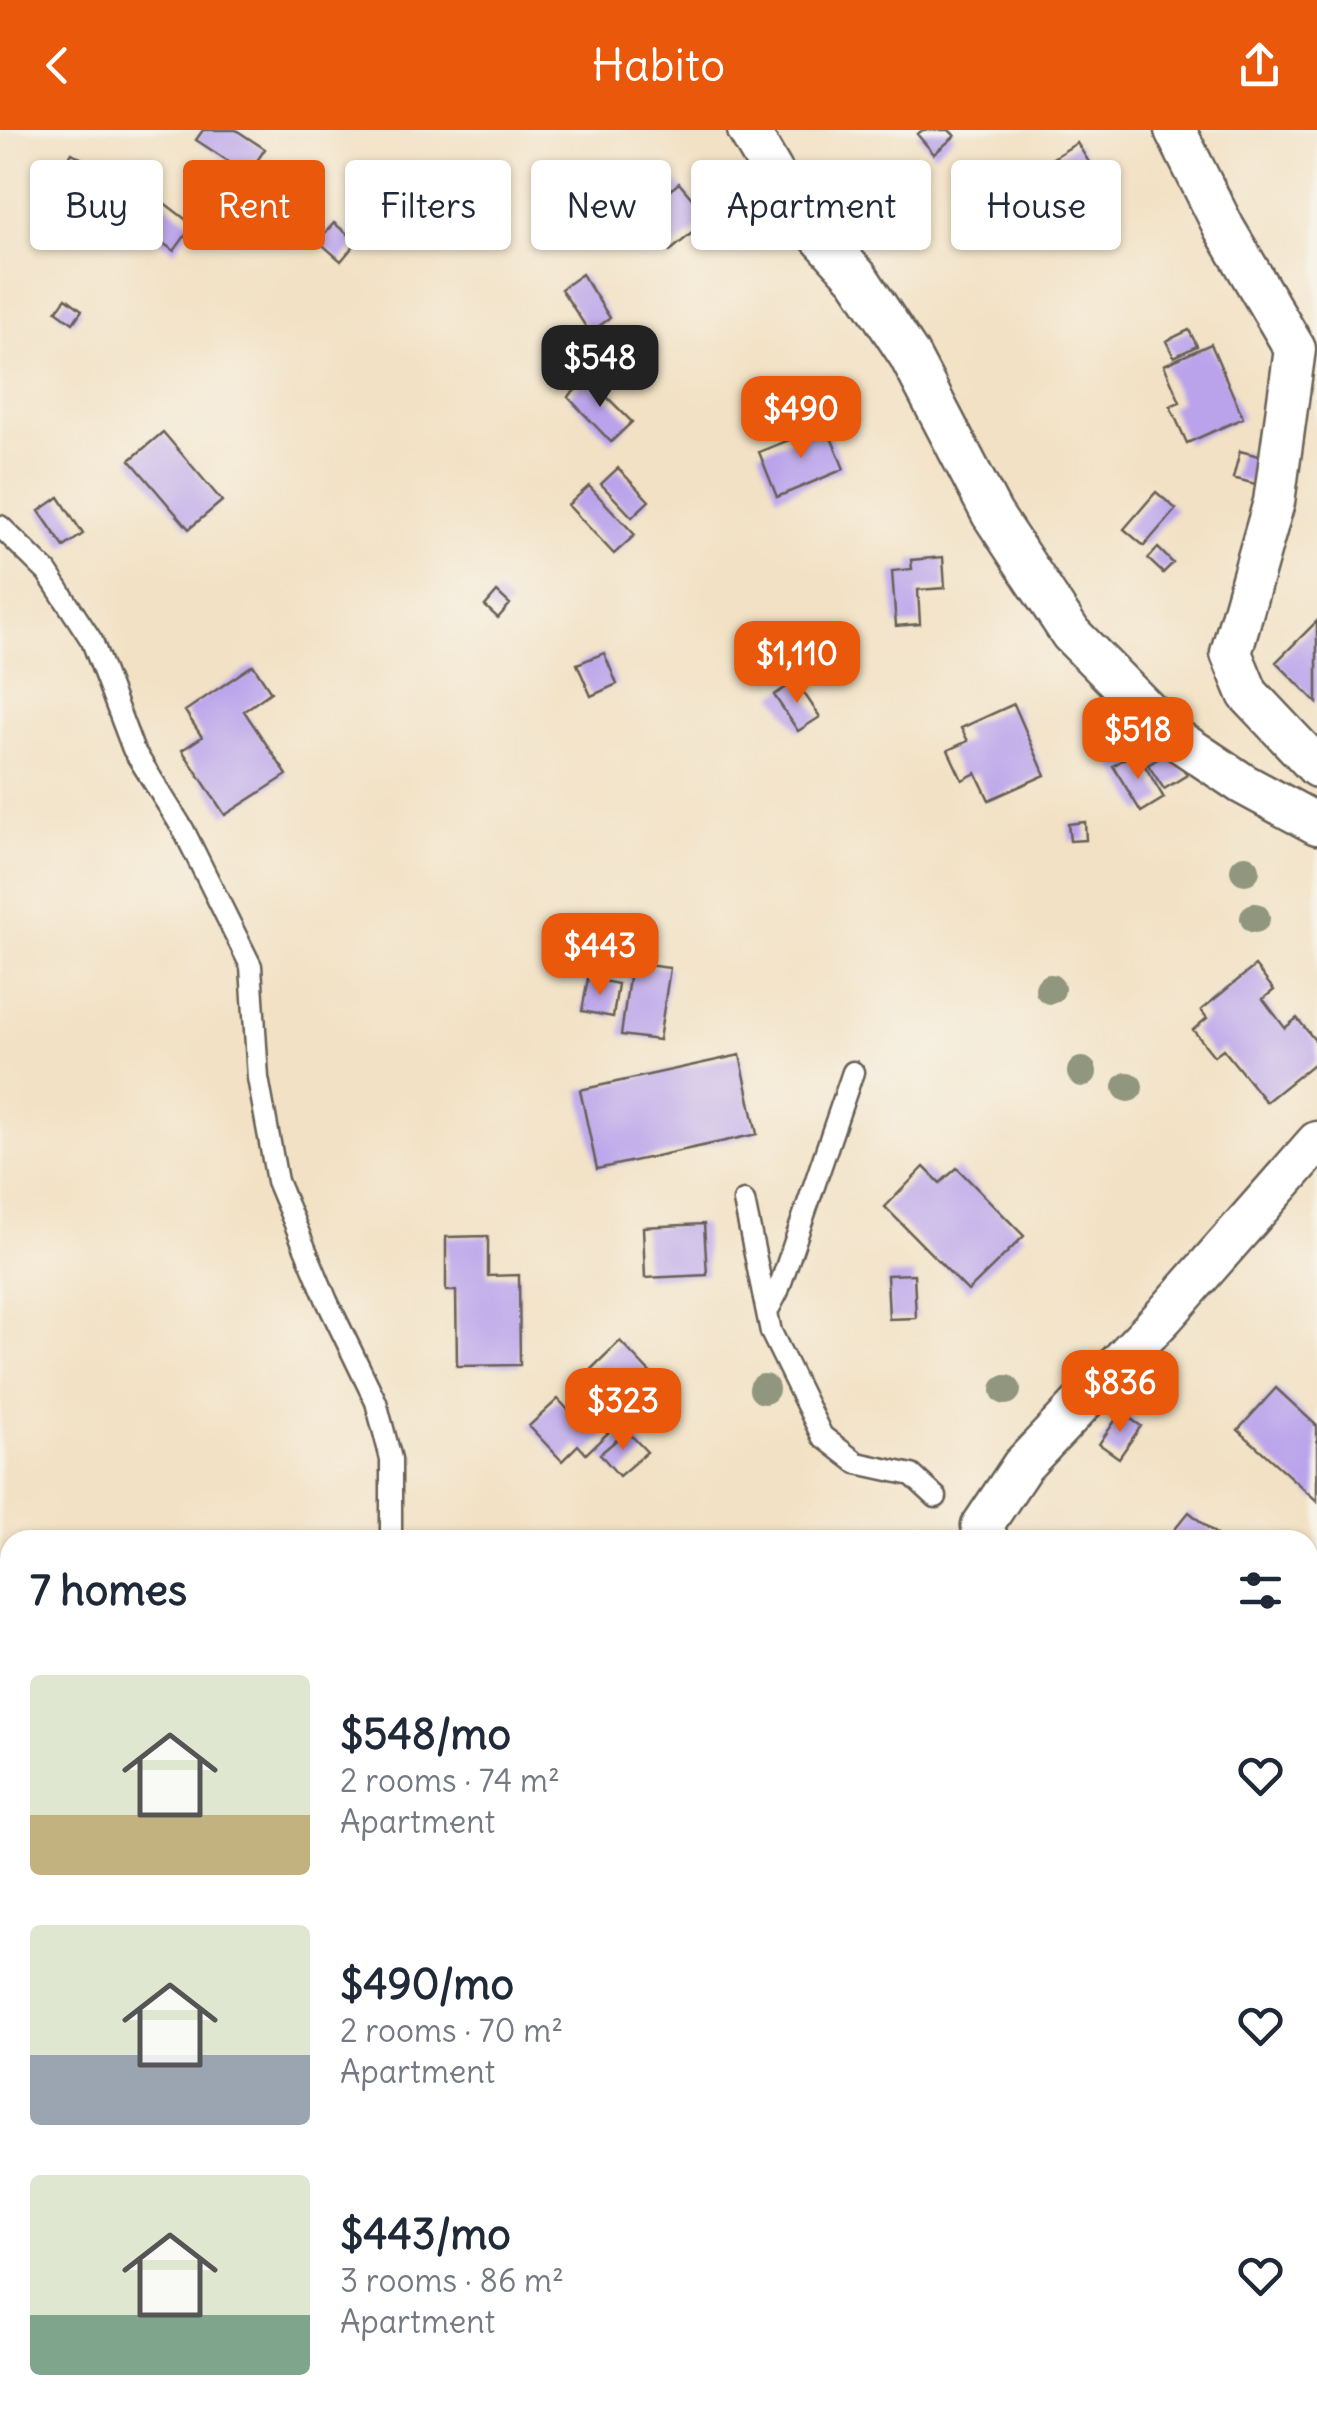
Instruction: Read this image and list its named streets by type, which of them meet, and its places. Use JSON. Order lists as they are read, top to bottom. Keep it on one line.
{"page":{"header":"Habito","chip":["Buy","Rent","Filters","New","Apartment","House"],"price":["$548","$490","$1,110","$518","$443","$836","$323"],"heading":"7 homes","list":[{"name":"$548/mo","note":"2 rooms · 74 m² · Apartment"},{"name":"$490/mo","note":"2 rooms · 70 m² · Apartment"},{"name":"$443/mo","note":"3 rooms · 86 m² · Apartment"}]}}
